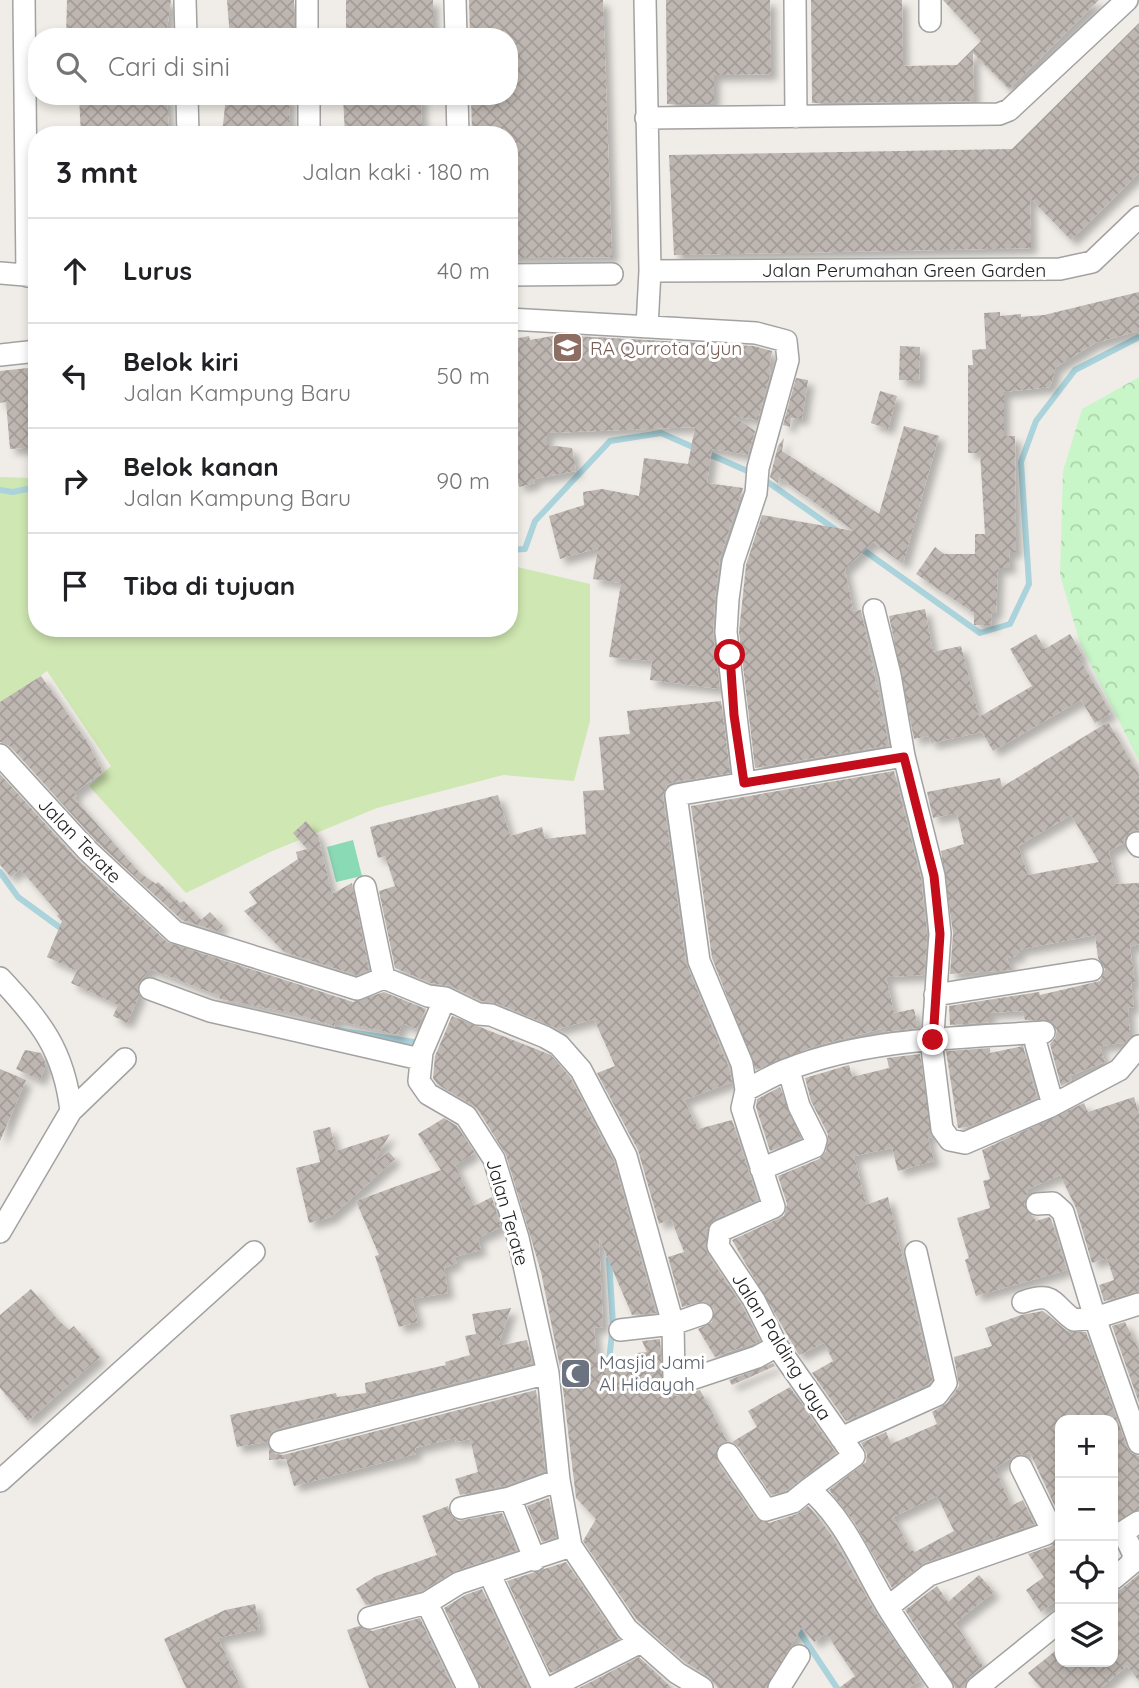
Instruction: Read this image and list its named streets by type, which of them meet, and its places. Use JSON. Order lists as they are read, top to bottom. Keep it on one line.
{"streets":{"street":["Jalan Perumahan Green Garden","Jalan Terate","Jalan Palding Jaya"]},"places":{"school or university":["RA Qurrota a'yun"],"mosque":["Masjid Jami Al Hidayah"]},"page":{"search":"Cari di sini","heading":["3 mnt","Jalan kaki · 180 m"],"list":[["Lurus","40 m"],["Belok kiri","Jalan Kampung Baru","50 m"],["Belok kanan","Jalan Kampung Baru","90 m"],"Tiba di tujuan"],"map_buttons":["+","−"]}}
